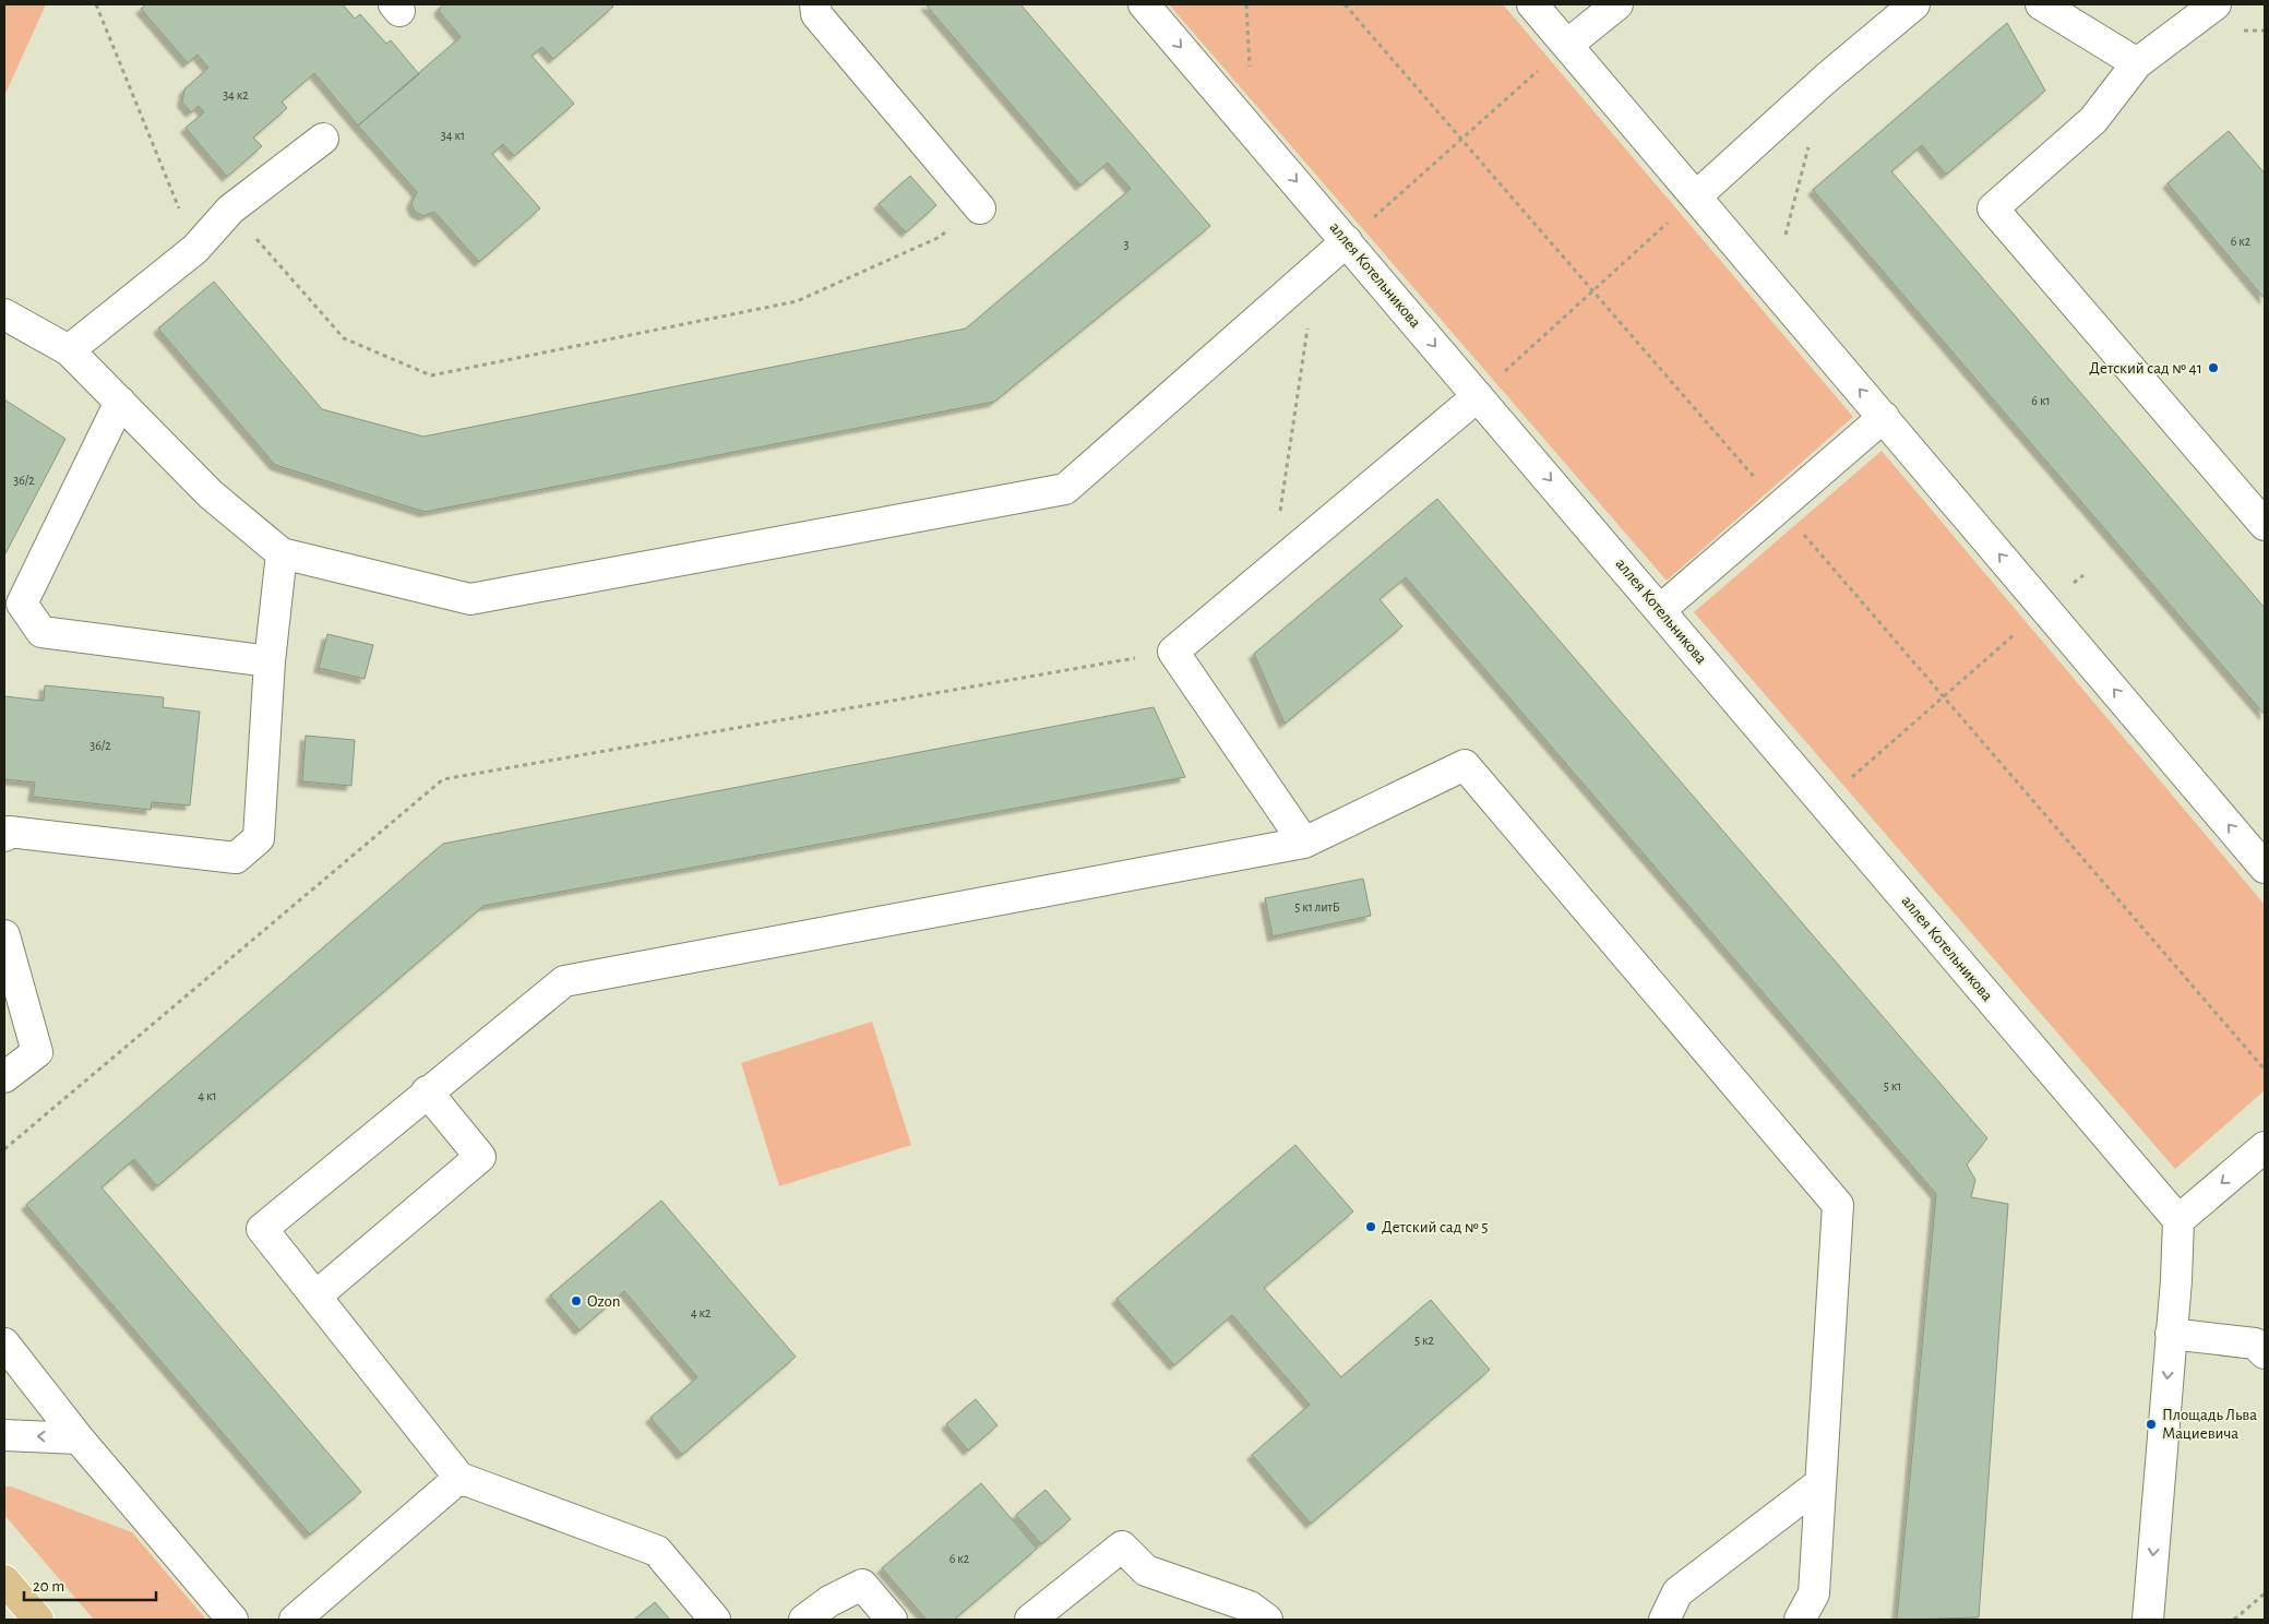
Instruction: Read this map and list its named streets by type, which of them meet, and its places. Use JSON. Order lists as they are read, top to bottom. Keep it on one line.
{"streets":{"street":["аллея Котельникова"]},"one_way":["аллея Котельникова"],"places":["Детский сад № 41","Детский сад № 5","Ozon","Площадь Льва Мациевича"],"house_numbers":["34 к2","34 к1","6 к2","3","6 к1","36/2","36/2","5 к1 литБ","5 к1","4 к1","4 к2","5 к2","6 к2"],"scale_bar":"20 m"}
